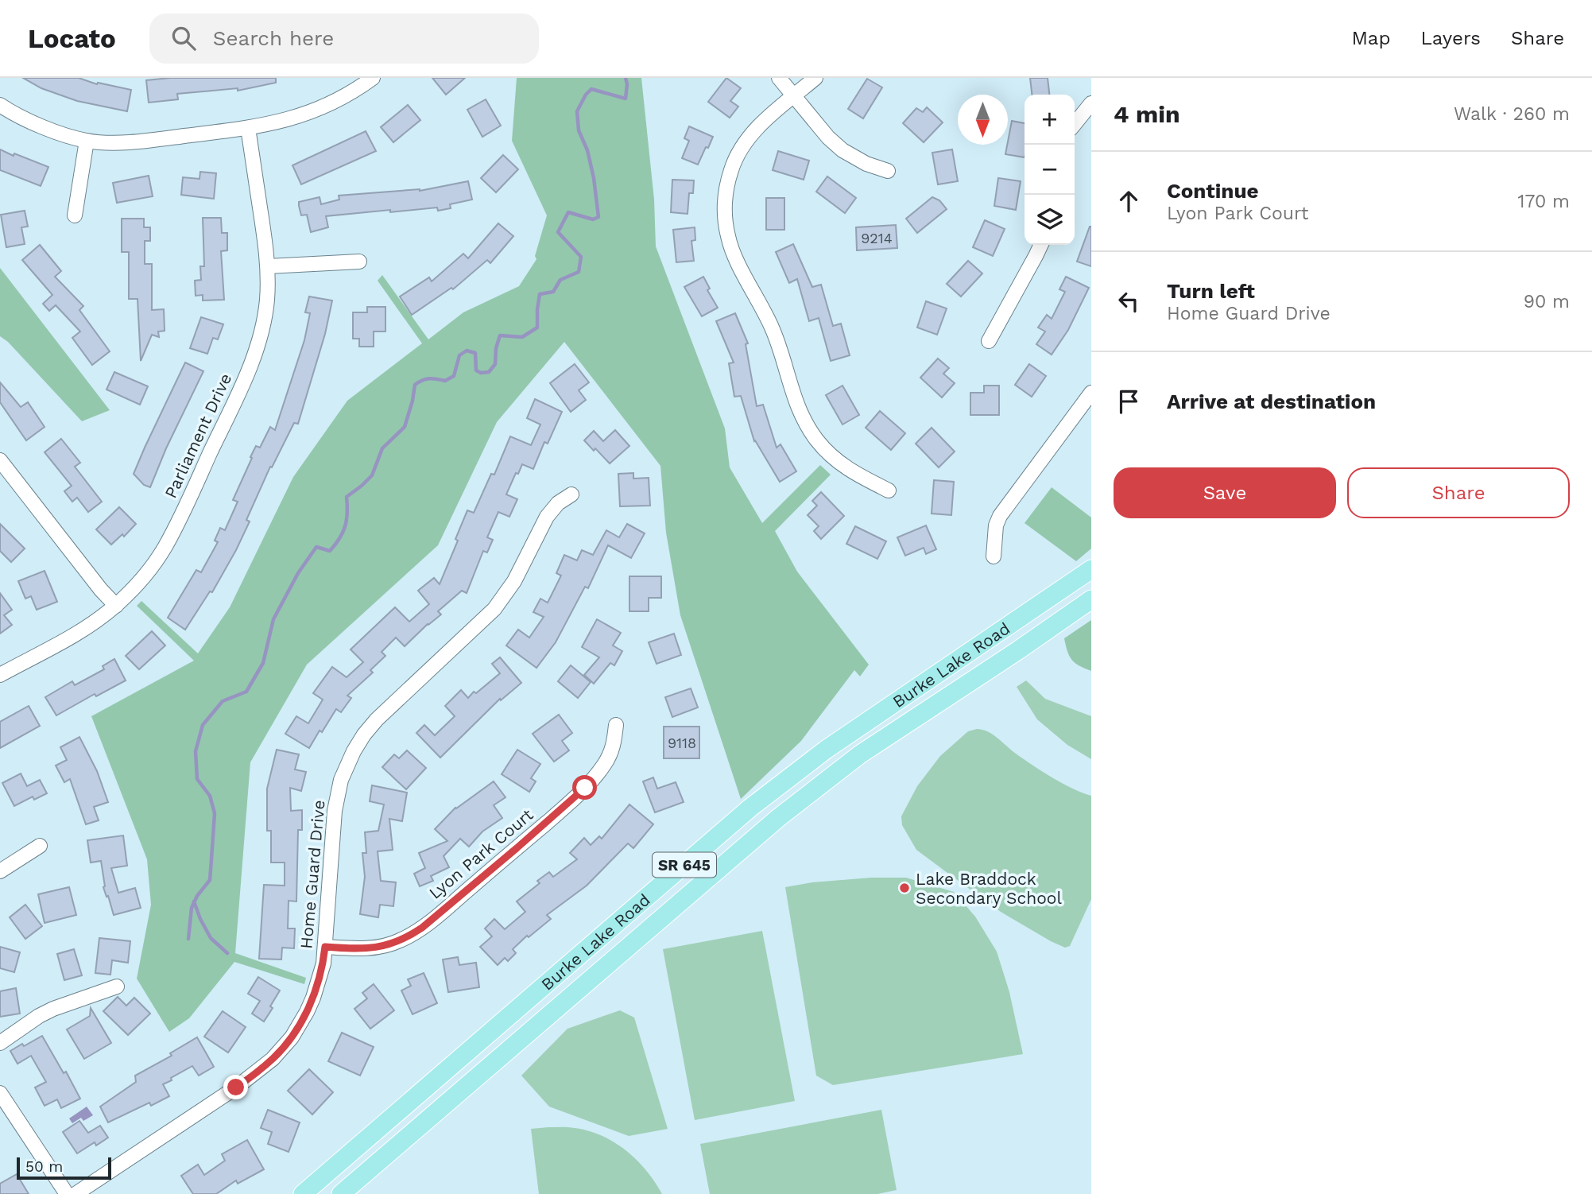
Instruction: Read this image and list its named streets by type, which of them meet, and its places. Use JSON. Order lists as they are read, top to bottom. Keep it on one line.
{"streets":{"main road":["Burke Lake Road","SR 645"],"street":["Parliament Drive","Lyon Park Court","Home Guard Drive"]},"crossings":[["Lyon Park Court","Home Guard Drive"]],"places":["Lake Braddock Secondary School"],"house_numbers":["9214","9118"],"scale_bar":"50 m","north":"bottom","page":{"header":"Locato","search":"Search here","nav":["Map","Layers","Share"],"heading":["4 min","Walk · 260 m"],"map_buttons":["+","−"],"list":[["Continue","Lyon Park Court","170 m"],["Turn left","Home Guard Drive","90 m"],"Arrive at destination"],"buttons":["Save","Share"],"scale":"50 m"}}
